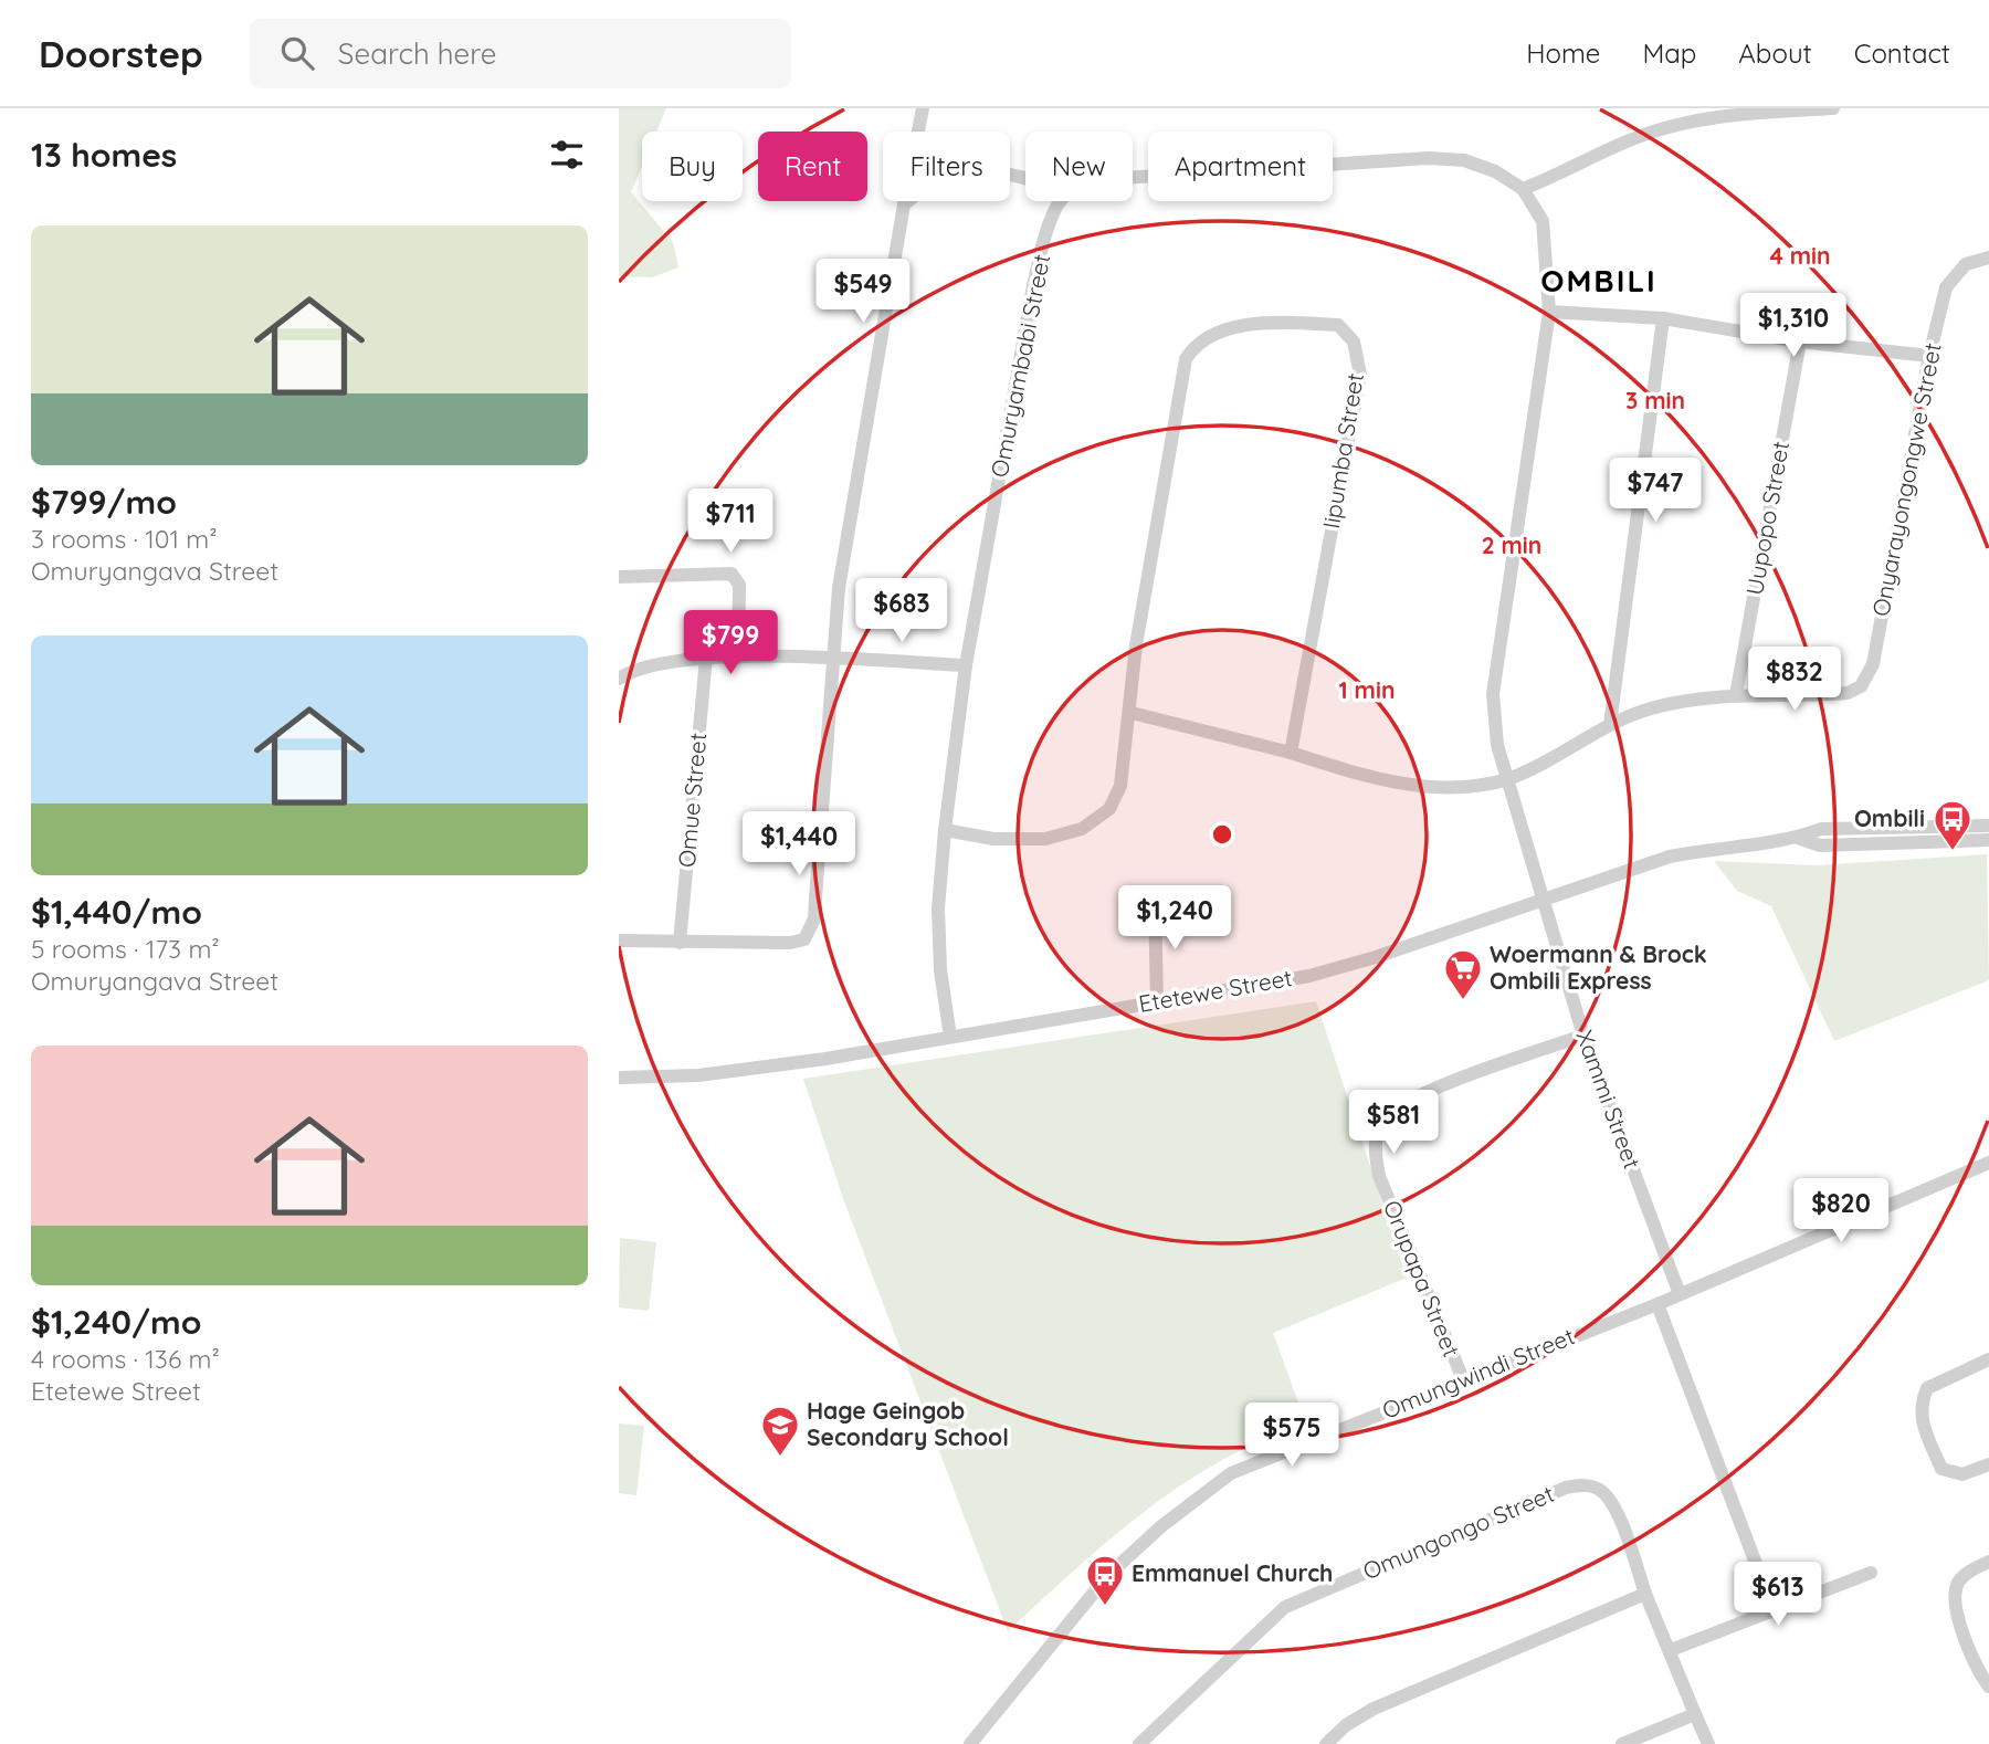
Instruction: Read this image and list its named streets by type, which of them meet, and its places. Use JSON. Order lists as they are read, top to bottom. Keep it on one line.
{"streets":{"street":["Omuryambabi Street","Iipumba Street","Onyarayongongwe Street","Uupopo Street","Omue Street","Etetewe Street","Xammi Street","Orupapa Street","Omungwindi Street","Omungongo Street"]},"crossings":[["Omuryambabi Street","Iipumba Street"],["Omuryambabi Street","Etetewe Street"],["Iipumba Street","Onyarayongongwe Street"],["Onyarayongongwe Street","Uupopo Street"],["Etetewe Street","Xammi Street"],["Xammi Street","Orupapa Street"],["Xammi Street","Omungwindi Street"],["Orupapa Street","Omungwindi Street"]],"districts":["OMBILI"],"places":{"bus stop":["Ombili","Emmanuel Church"],"supermarket":["Woermann & Brock Ombili Express"],"school or university":["Hage Geingob Secondary School"]},"page":{"header":"Doorstep","search":"Search here","nav":["Home","Map","About","Contact"],"heading":"13 homes","chip":["Buy","Rent","Filters","New","Apartment"],"list":[{"name":"$799/mo","note":"3 rooms · 101 m² · Omuryangava Street"},{"name":"$1,440/mo","note":"5 rooms · 173 m² · Omuryangava Street"},{"name":"$1,240/mo","note":"4 rooms · 136 m² · Etetewe Street"}],"price":["$549","$1,310","$747","$711","$683","$799","$832","$1,440","$1,240","$581","$820","$575","$613"]},"rings":["4 min","3 min","2 min","1 min"]}
